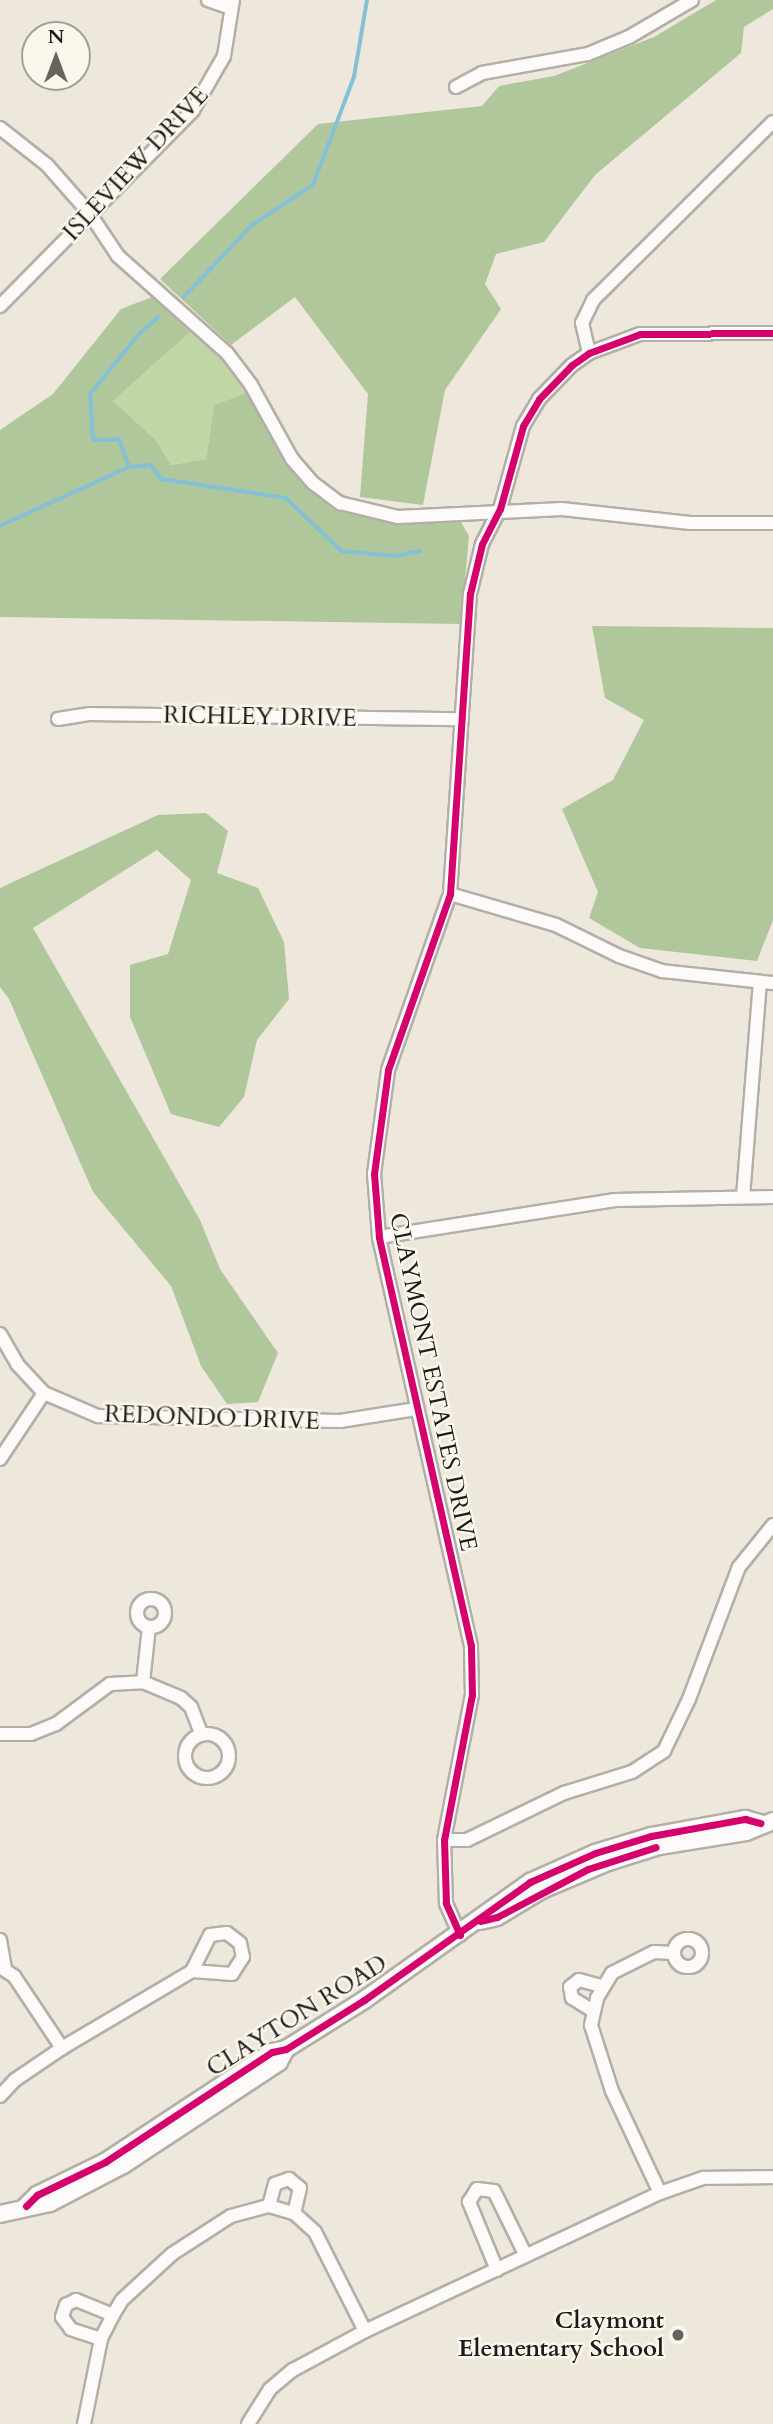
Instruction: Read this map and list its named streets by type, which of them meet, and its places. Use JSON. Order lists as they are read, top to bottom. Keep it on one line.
{"streets":{"main road":["CLAYTON ROAD"],"street":["ISLEVIEW DRIVE","RICHLEY DRIVE","CLAYMONT ESTATES DRIVE","REDONDO DRIVE"]},"crossings":[["RICHLEY DRIVE","CLAYMONT ESTATES DRIVE"],["CLAYMONT ESTATES DRIVE","REDONDO DRIVE"],["CLAYMONT ESTATES DRIVE","CLAYTON ROAD"]],"places":["Claymont Elementary School"],"north":"top"}
